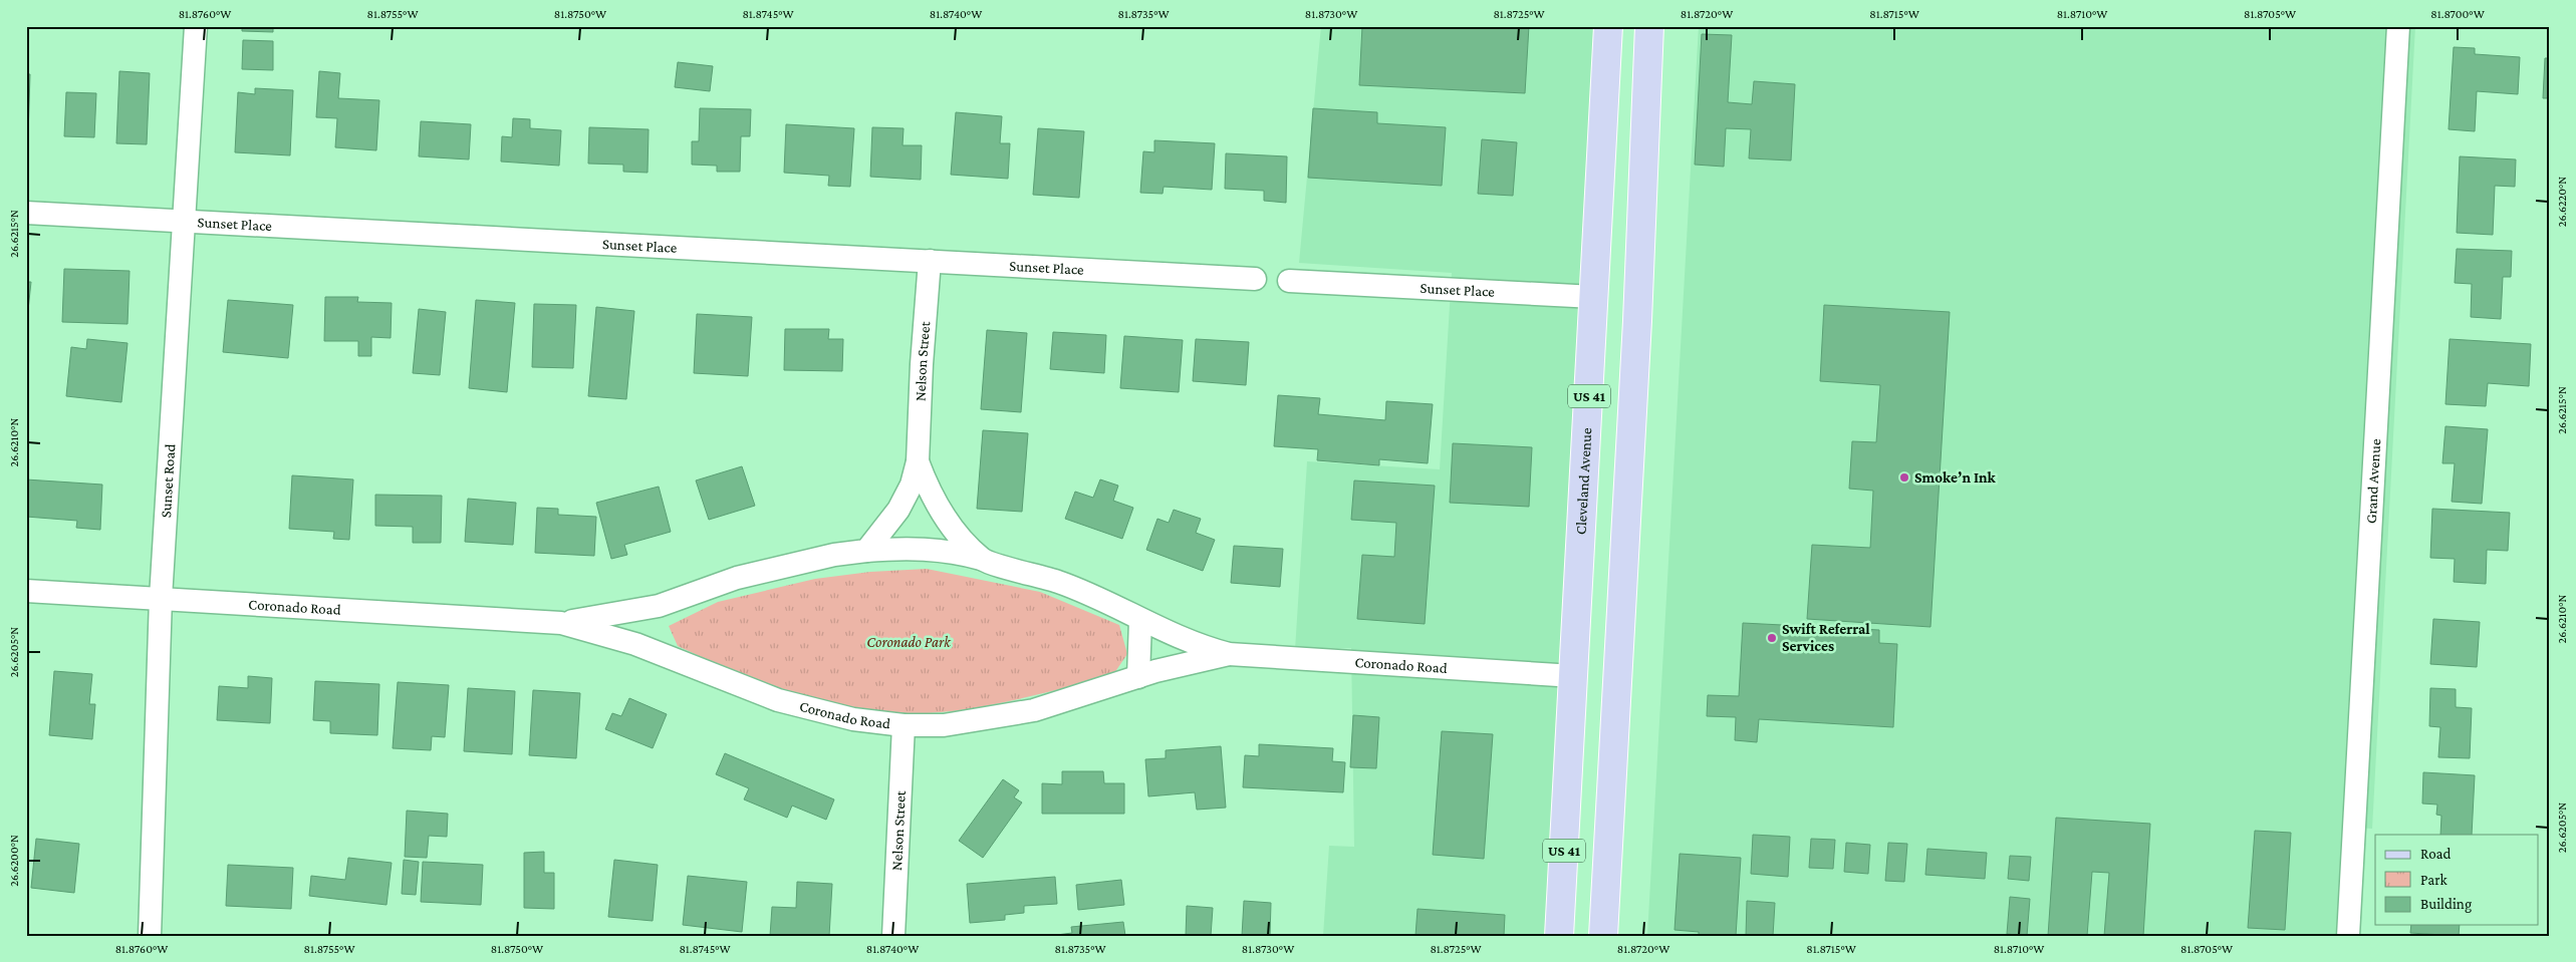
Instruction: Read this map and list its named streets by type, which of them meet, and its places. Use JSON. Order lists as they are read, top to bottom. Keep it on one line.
{"streets":{"main road":["US 41","Cleveland Avenue"],"street":["Sunset Place","Nelson Street","Sunset Road","Grand Avenue","Coronado Road"]},"crossings":[["Sunset Place","Nelson Street"],["Sunset Place","Sunset Road"],["Sunset Place","Cleveland Avenue"],["Nelson Street","Coronado Road"],["Sunset Road","Coronado Road"],["Cleveland Avenue","Coronado Road"]],"parks":["Coronado Park"],"places":["Smoke’n Ink","Swift Referral Services"],"legend":["Road","Park","Building"],"coordinates":["81.8760°W","81.8755°W","81.8750°W","81.8745°W","81.8740°W","81.8735°W","81.8730°W","81.8725°W","81.8720°W","81.8715°W","81.8710°W","81.8705°W","81.8700°W","26.6220°N","26.6215°N","26.6210°N","26.6205°N","26.6200°N"]}
